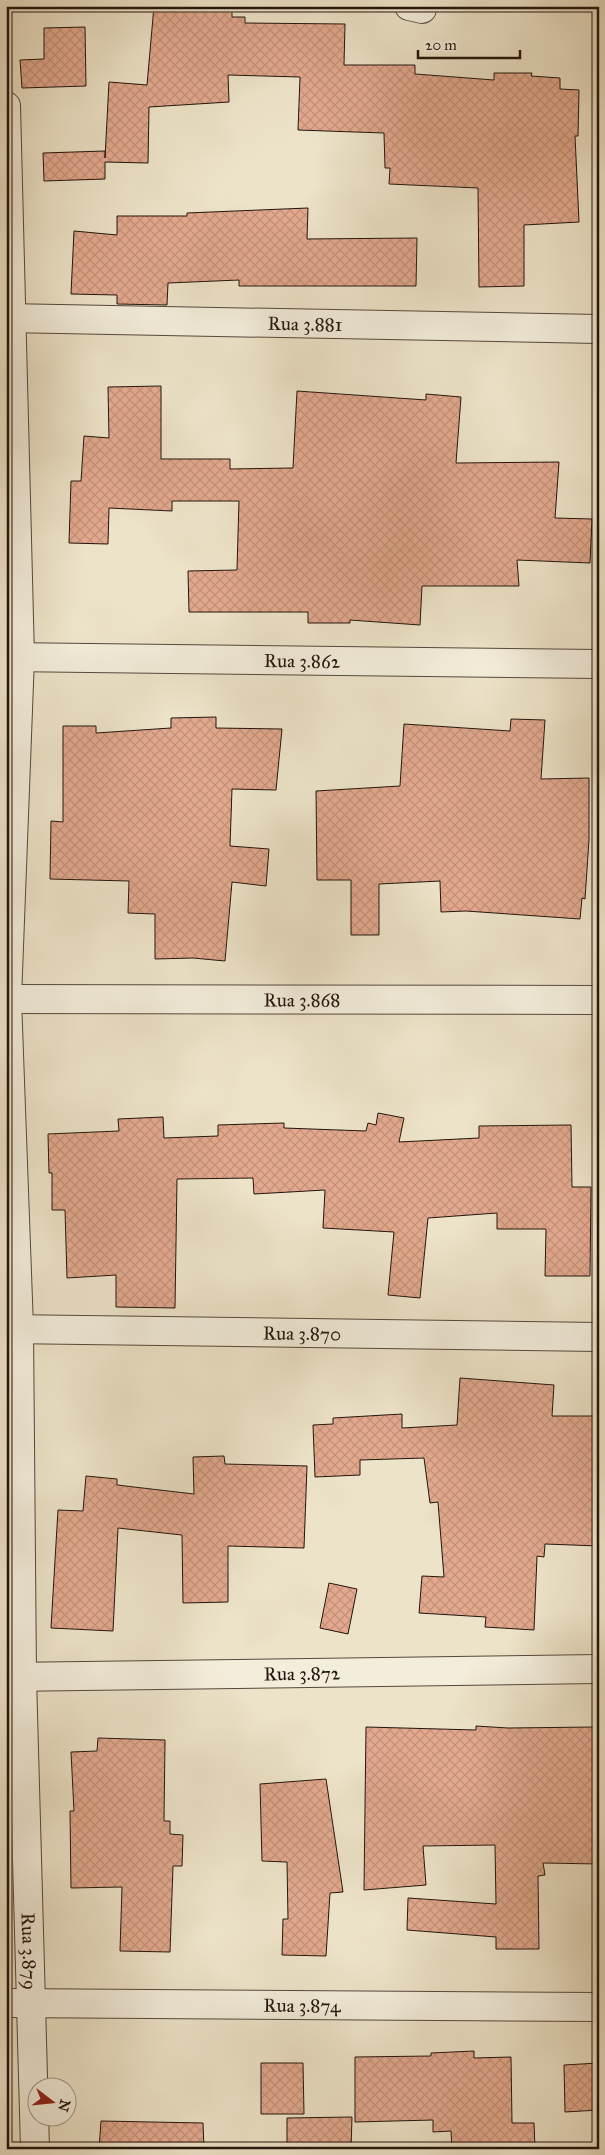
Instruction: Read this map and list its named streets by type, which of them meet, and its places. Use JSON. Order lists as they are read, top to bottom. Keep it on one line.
{"streets":{"street":["Rua 3.881","Rua 3.862","Rua 3.868","Rua 3.870","Rua 3.872","Rua 3.879","Rua 3.874"]},"crossings":[["Rua 3.881","Rua 3.879"],["Rua 3.862","Rua 3.879"],["Rua 3.868","Rua 3.879"],["Rua 3.870","Rua 3.879"],["Rua 3.872","Rua 3.879"],["Rua 3.879","Rua 3.874"]],"scale_bar":"20 m","north":"right"}
